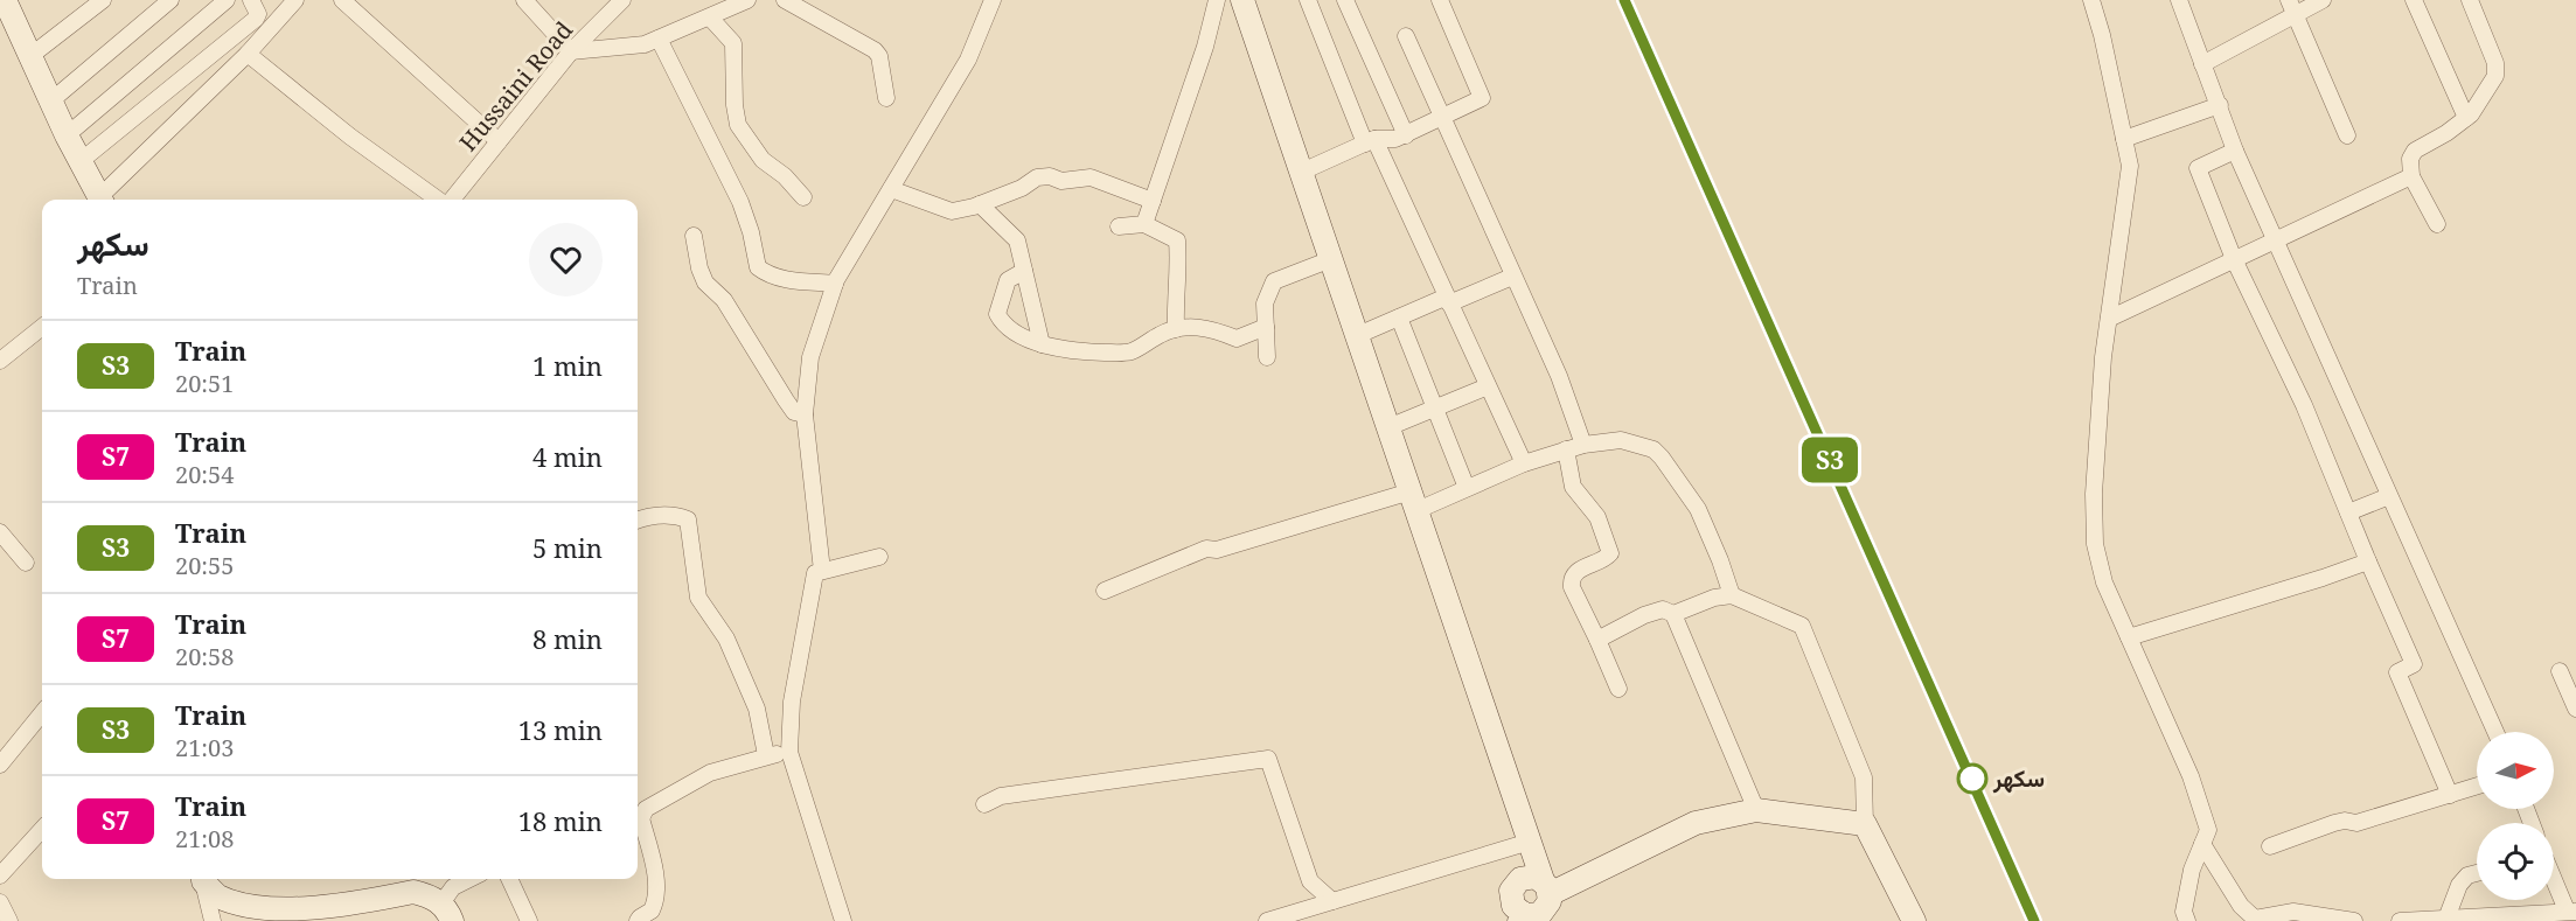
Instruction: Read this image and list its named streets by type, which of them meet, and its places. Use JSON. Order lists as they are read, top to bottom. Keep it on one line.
{"streets":{"street":["Hussaini Road"]},"places":["سكهر"],"north":"right","page":{"on_map":"S3","heading":["سكهر","Train"],"list":[{"mark":"S3","name":"Train","note":"20:51","value":"1 min"},{"mark":"S7","name":"Train","note":"20:54","value":"4 min"},{"mark":"S3","name":"Train","note":"20:55","value":"5 min"},{"mark":"S7","name":"Train","note":"20:58","value":"8 min"},{"mark":"S3","name":"Train","note":"21:03","value":"13 min"},{"mark":"S7","name":"Train","note":"21:08","value":"18 min"}]}}
